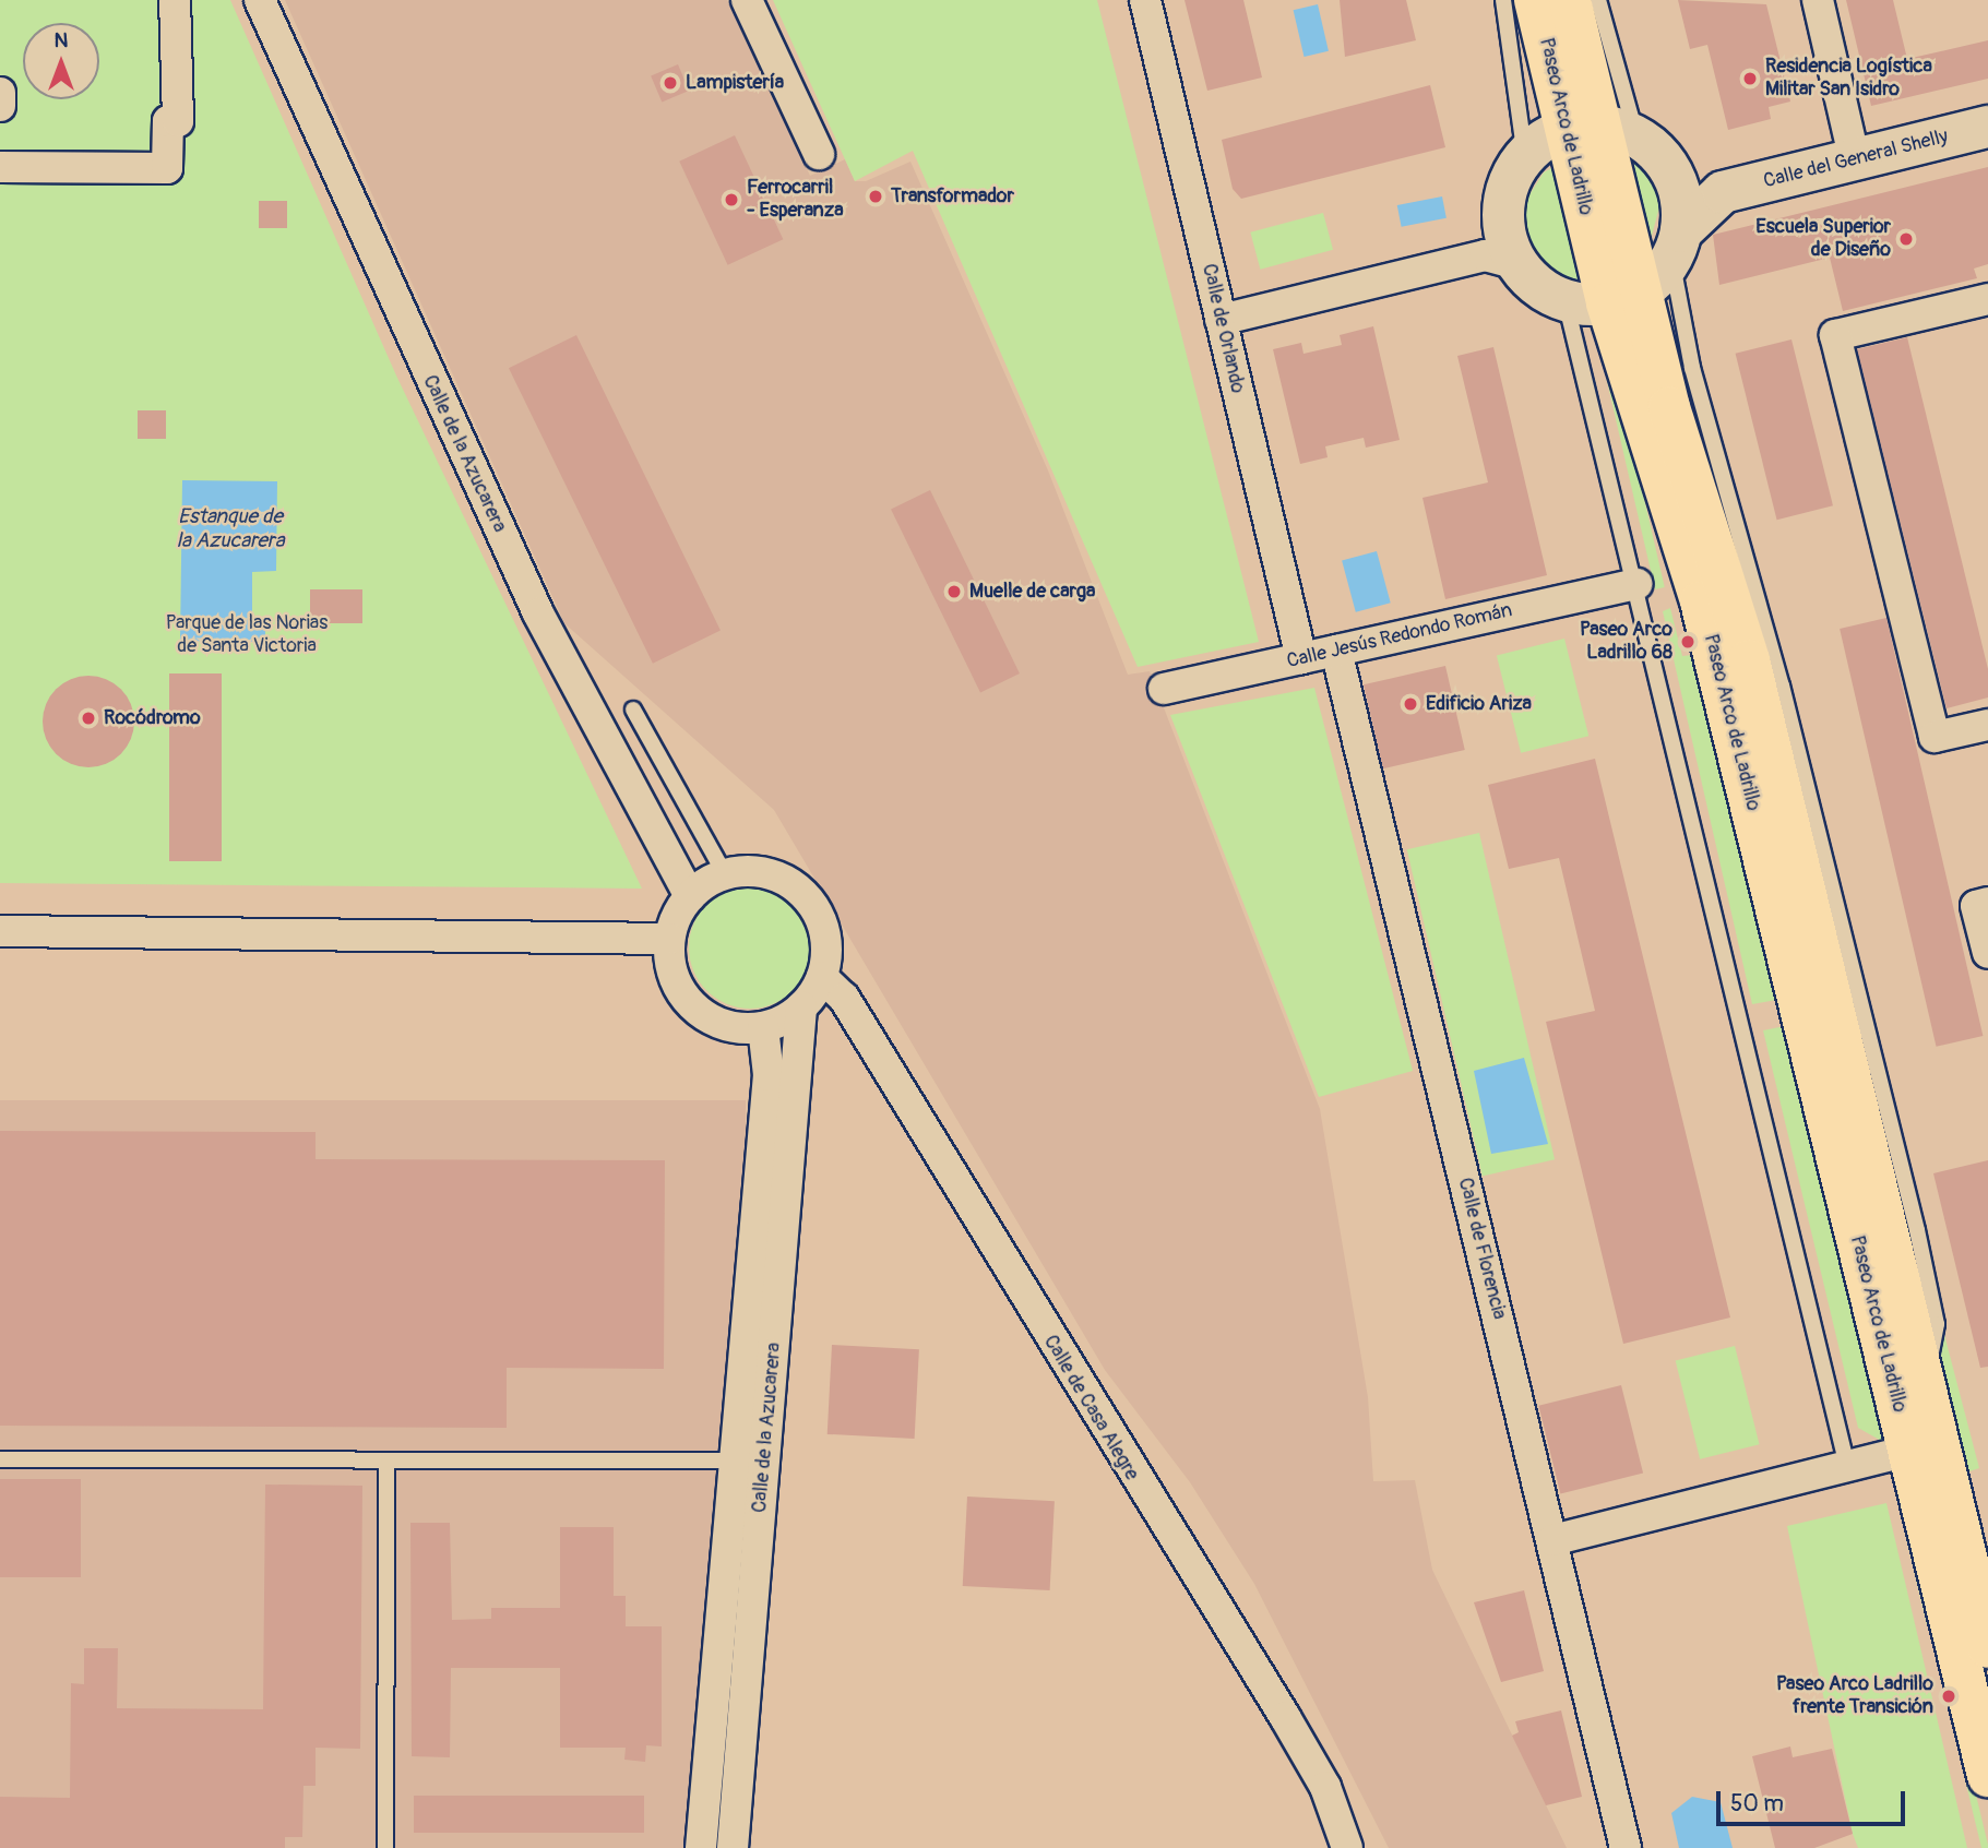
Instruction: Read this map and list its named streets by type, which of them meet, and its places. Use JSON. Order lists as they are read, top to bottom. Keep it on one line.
{"streets":{"main road":["Paseo Arco de Ladrillo"],"street":["Calle del General Shelly","Calle de Orlando","Calle de la Azucarera","Calle Jesús Redondo Román","Calle de Florencia","Calle de Casa Alegre"]},"crossings":[["Paseo Arco de Ladrillo","Calle del General Shelly"],["Calle de Orlando","Calle Jesús Redondo Román"],["Calle de la Azucarera","Calle de Casa Alegre"],["Calle Jesús Redondo Román","Calle de Florencia"]],"water":["Estanque de la Azucarera"],"parks":["Parque de las Norias de Santa Victoria"],"places":["Residencia Logística Militar San Isidro","Lampistería","Transformador","Ferrocarril - Esperanza","Escuela Superior de Diseño","Muelle de carga","Paseo Arco Ladrillo 68","Edificio Ariza","Rocódromo","Paseo Arco Ladrillo frente Transición"],"scale_bar":"50 m","north":"top"}
